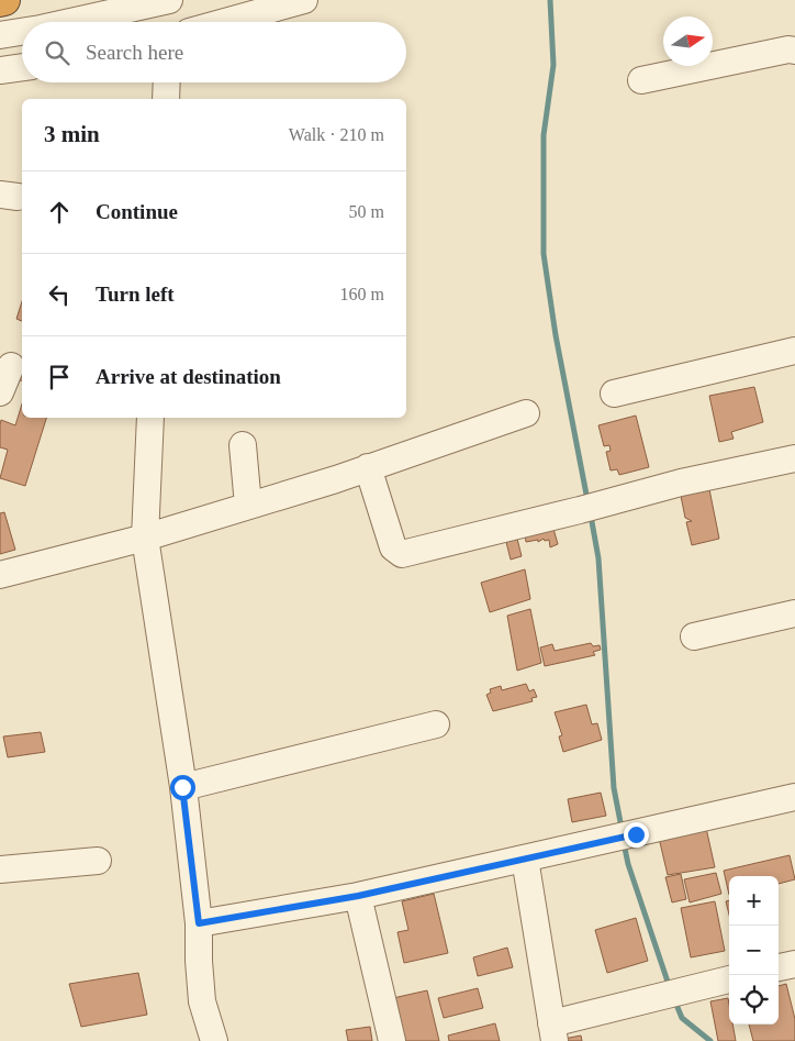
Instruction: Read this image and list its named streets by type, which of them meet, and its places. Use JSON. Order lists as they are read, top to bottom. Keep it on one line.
{"north":"right","page":{"search":"Search here","heading":["3 min","Walk · 210 m"],"list":[["Continue","50 m"],["Turn left","160 m"],"Arrive at destination"],"map_buttons":["+","−"]}}
